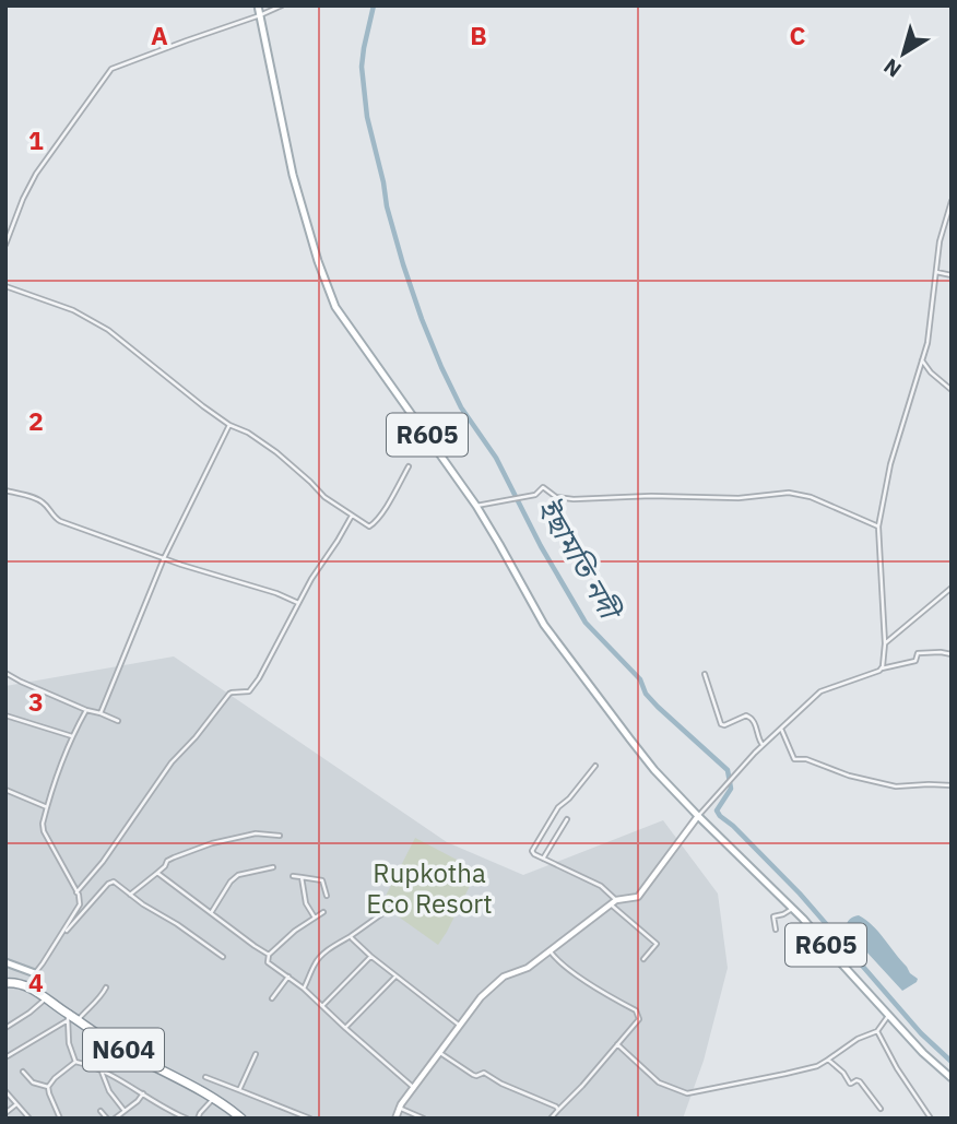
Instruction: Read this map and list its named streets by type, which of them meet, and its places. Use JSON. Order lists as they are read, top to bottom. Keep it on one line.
{"streets":{"highway":["N604"],"main road":["R605"]},"water":["ইছামতি নদী"],"parks":["Rupkotha Eco Resort"],"north":"bottom left","grid":{"columns":["A","B","C"],"rows":["1","2","3","4"]}}
